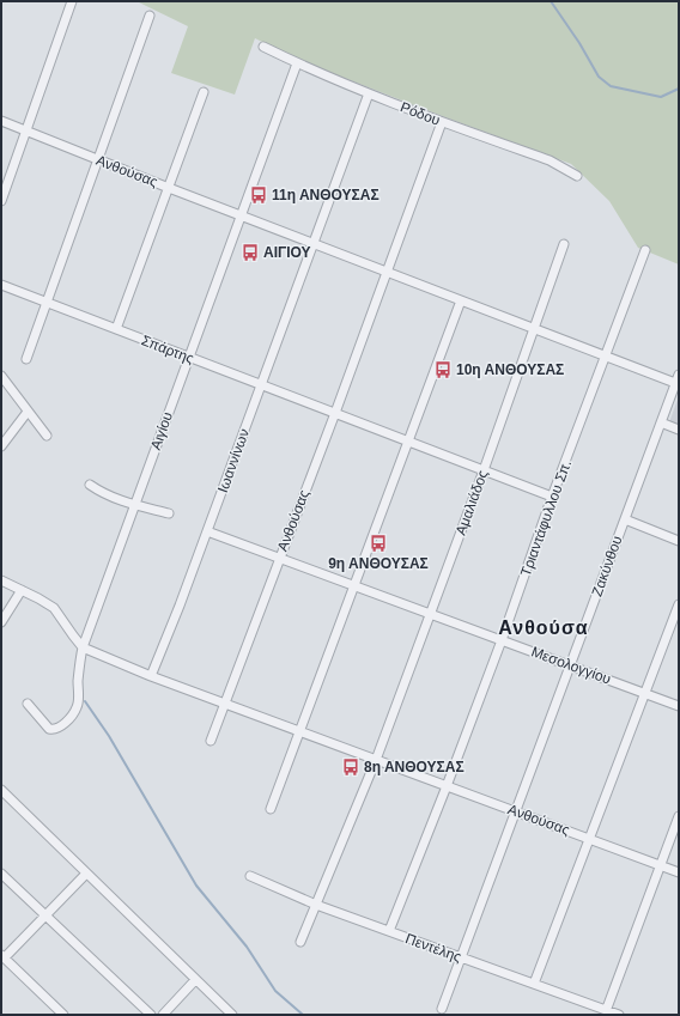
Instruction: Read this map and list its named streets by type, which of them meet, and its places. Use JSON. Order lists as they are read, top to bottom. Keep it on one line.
{"streets":{"street":["Ρόδου","Ανθούσας","Σπάρτης","Αιγίου","Ιωαννίνων","Αμαλιάδος","Τριαντάφυλλου Σπ.","Ζακύνθου","Μεσολογγίου","Πεντέλης"]},"crossings":[["Ρόδου","Αιγίου"],["Ρόδου","Ιωαννίνων"],["Ανθούσας","Σπάρτης"],["Ανθούσας","Αιγίου"],["Ανθούσας","Ιωαννίνων"],["Ανθούσας","Αμαλιάδος"],["Ανθούσας","Τριαντάφυλλου Σπ."],["Ανθούσας","Ζακύνθου"],["Ανθούσας","Μεσολογγίου"],["Σπάρτης","Αιγίου"],["Σπάρτης","Ιωαννίνων"],["Σπάρτης","Αμαλιάδος"],["Σπάρτης","Τριαντάφυλλου Σπ."],["Αμαλιάδος","Μεσολογγίου"],["Αμαλιάδος","Πεντέλης"],["Τριαντάφυλλου Σπ.","Μεσολογγίου"],["Τριαντάφυλλου Σπ.","Πεντέλης"],["Ζακύνθου","Μεσολογγίου"],["Ζακύνθου","Πεντέλης"]],"districts":["Ανθούσα"],"places":{"bus stop":["11η ΑΝΘΟΥΣΑΣ","ΑΙΓΙΟΥ","10η ΑΝΘΟΥΣΑΣ","9η ΑΝΘΟΥΣΑΣ","8η ΑΝΘΟΥΣΑΣ"]}}
